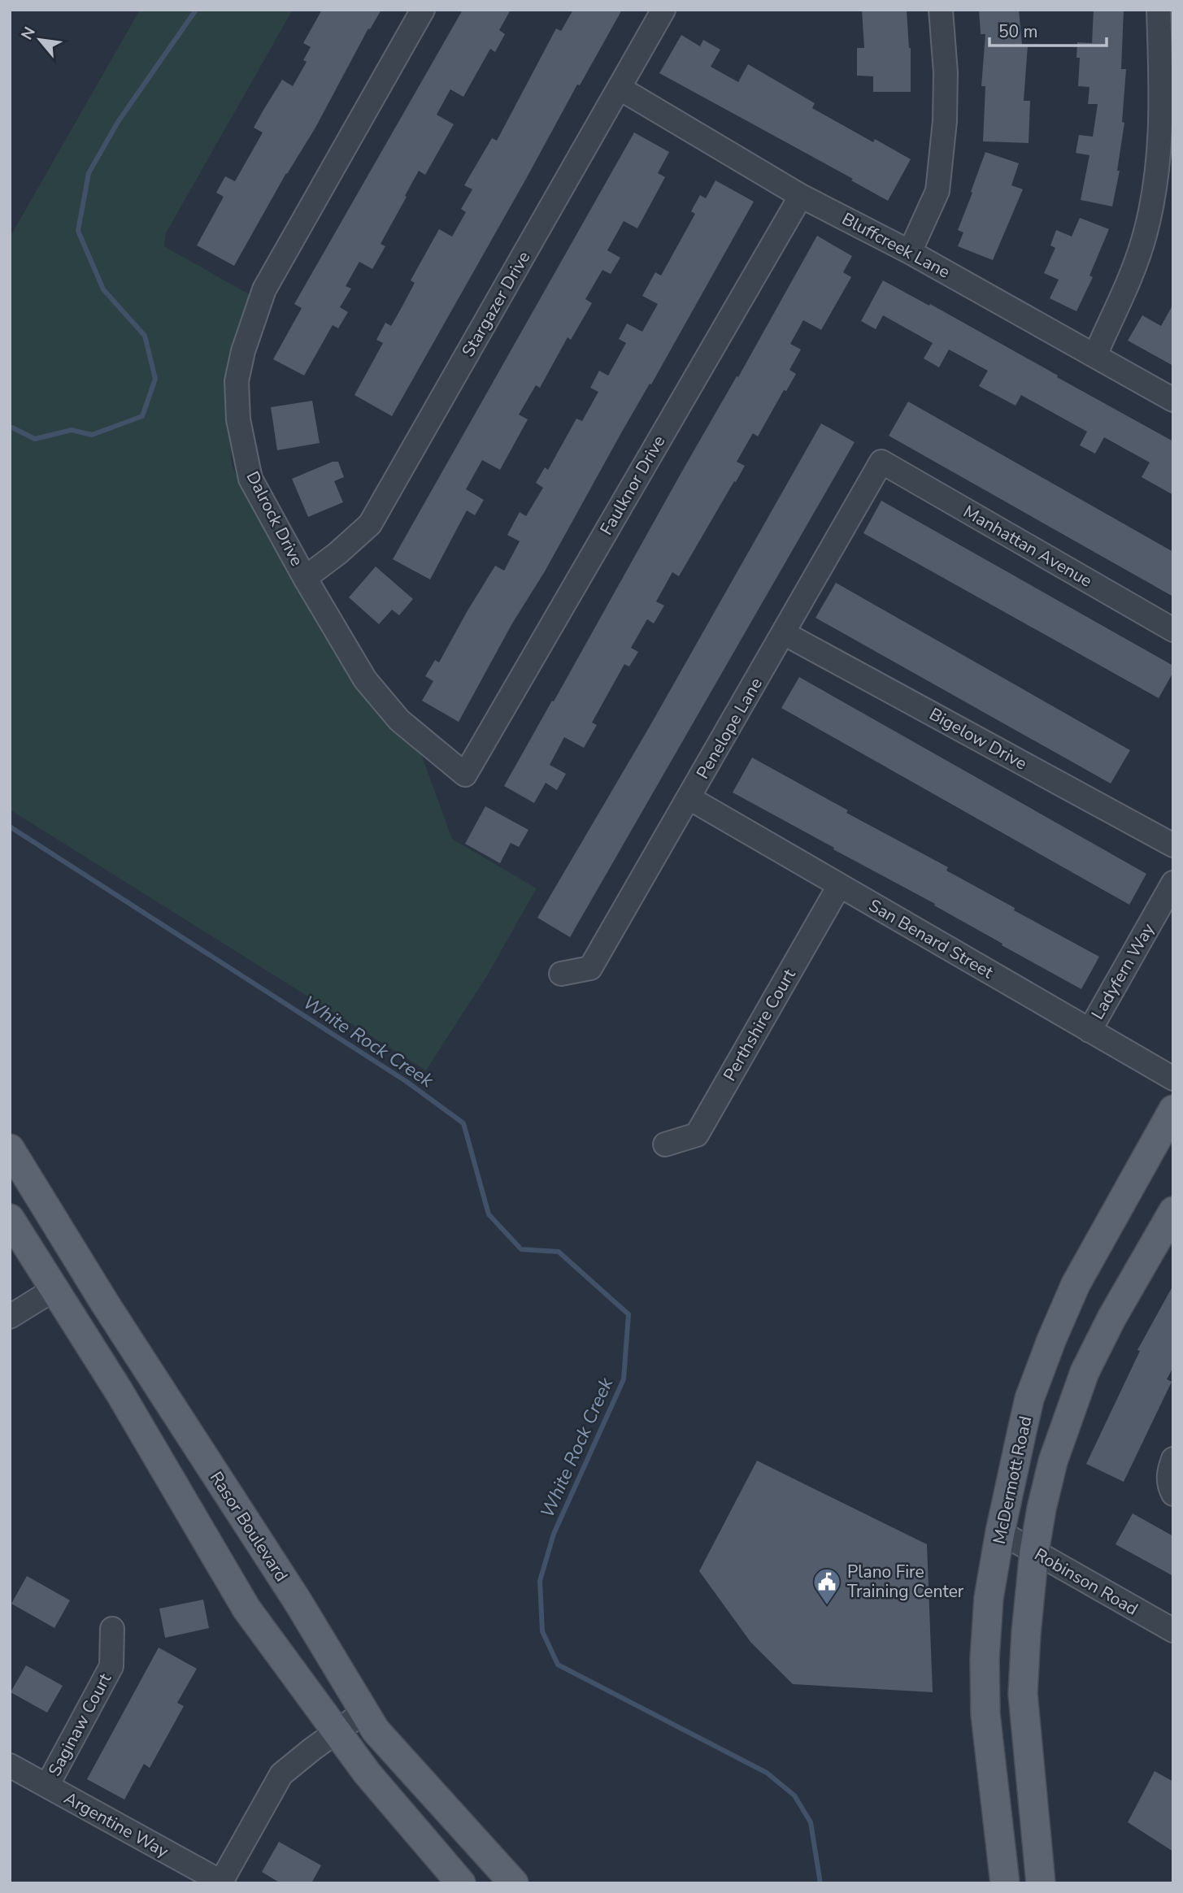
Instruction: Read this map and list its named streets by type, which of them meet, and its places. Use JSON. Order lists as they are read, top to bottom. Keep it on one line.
{"streets":{"main road":["McDermott Road","Rasor Boulevard"],"street":["Bluffcreek Lane","Stargazer Drive","Faulknor Drive","Dalrock Drive","Manhattan Avenue","Penelope Lane","Bigelow Drive","San Benard Street","Ladyfern Way","Perthshire Court","Robinson Road","Saginaw Court","Argentine Way"]},"crossings":[["Bluffcreek Lane","Stargazer Drive"],["Bluffcreek Lane","Faulknor Drive"],["Stargazer Drive","Dalrock Drive"],["Faulknor Drive","Dalrock Drive"],["Manhattan Avenue","Penelope Lane"],["Penelope Lane","Bigelow Drive"],["Penelope Lane","San Benard Street"],["San Benard Street","Ladyfern Way"],["San Benard Street","Perthshire Court"],["McDermott Road","Robinson Road"],["Saginaw Court","Argentine Way"]],"water":["White Rock Creek"],"places":{"public building":["Plano Fire Training Center"]},"scale_bar":"50 m","north":"top left"}
